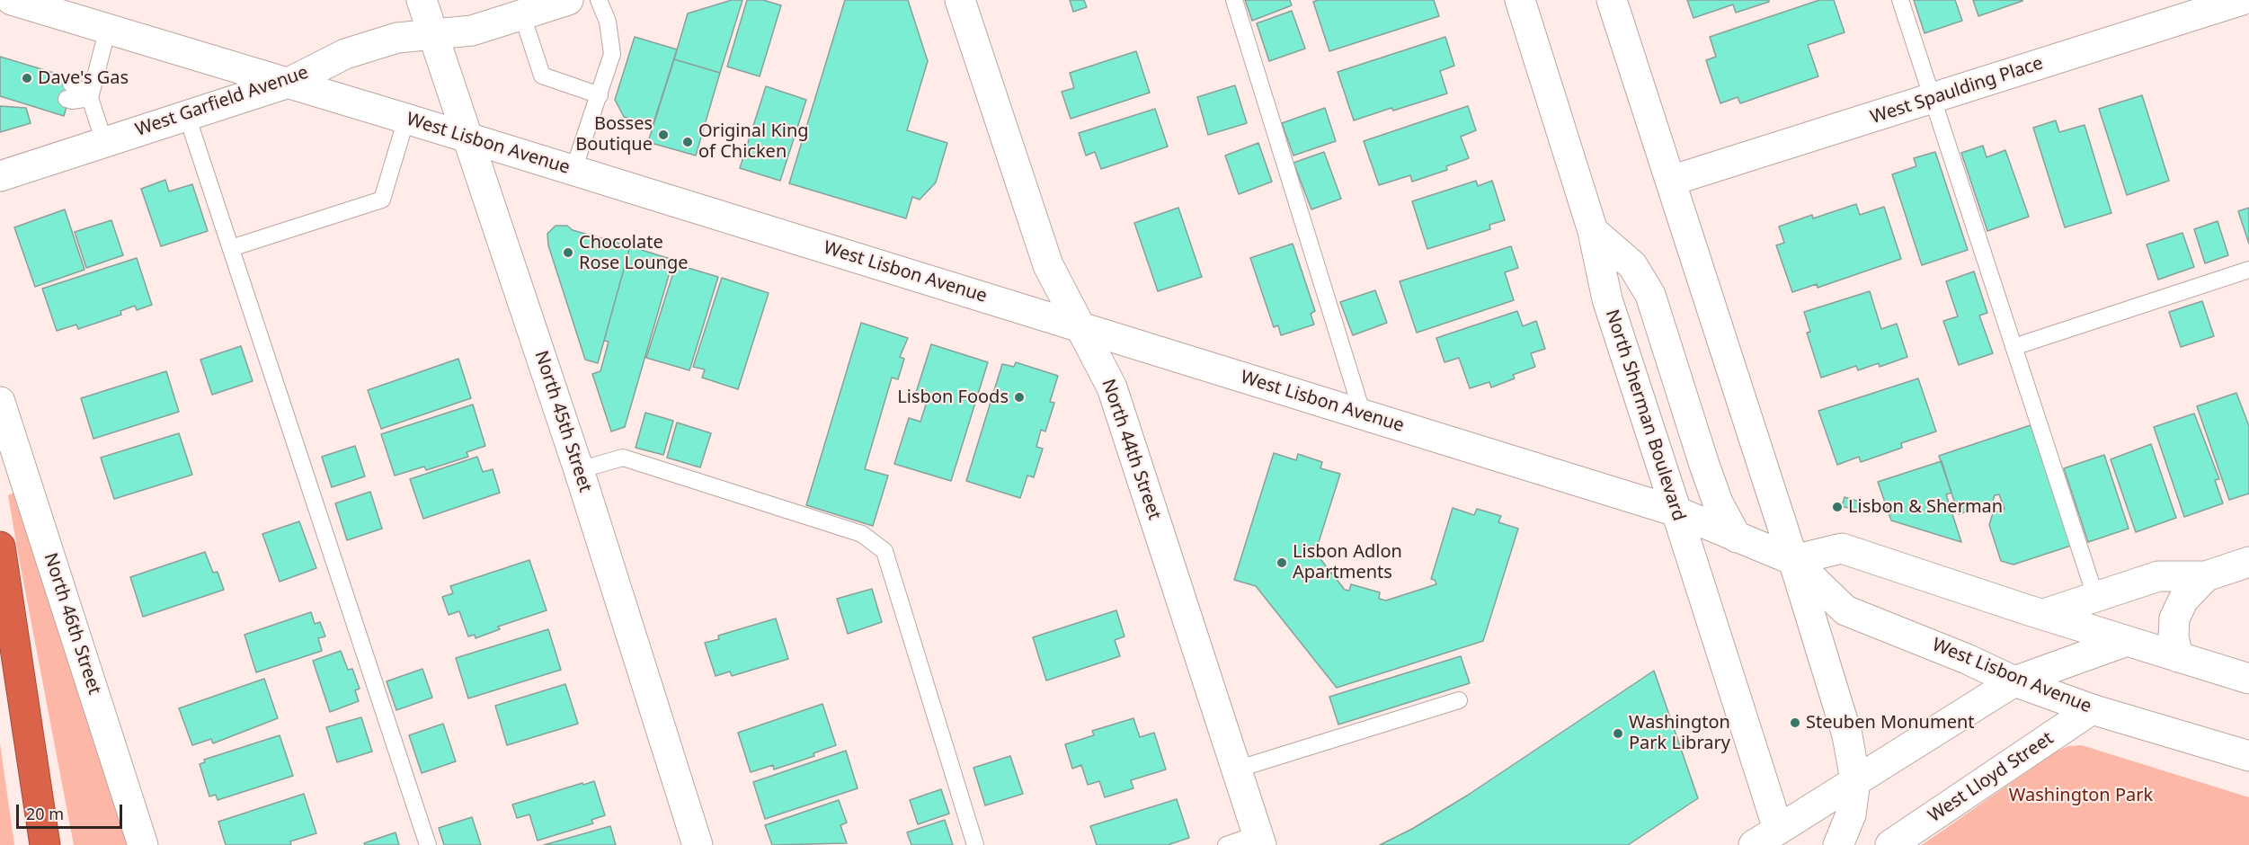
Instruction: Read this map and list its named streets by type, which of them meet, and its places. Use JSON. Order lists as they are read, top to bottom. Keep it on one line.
{"streets":{"street":["West Spaulding Place","West Garfield Avenue","West Lisbon Avenue","North Sherman Boulevard","North 45th Street","North 44th Street","North 46th Street","West Lloyd Street"]},"crossings":[["West Garfield Avenue","West Lisbon Avenue"],["West Garfield Avenue","North 45th Street"],["West Lisbon Avenue","North Sherman Boulevard"],["West Lisbon Avenue","North 45th Street"],["West Lisbon Avenue","North 44th Street"],["West Lisbon Avenue","West Lloyd Street"]],"parks":["Washington Park"],"places":["Dave's Gas","Bosses Boutique","Original King of Chicken","Chocolate Rose Lounge","Lisbon Foods","Lisbon & Sherman","Lisbon Adlon Apartments","Steuben Monument","Washington Park Library"],"scale_bar":"20 m"}
